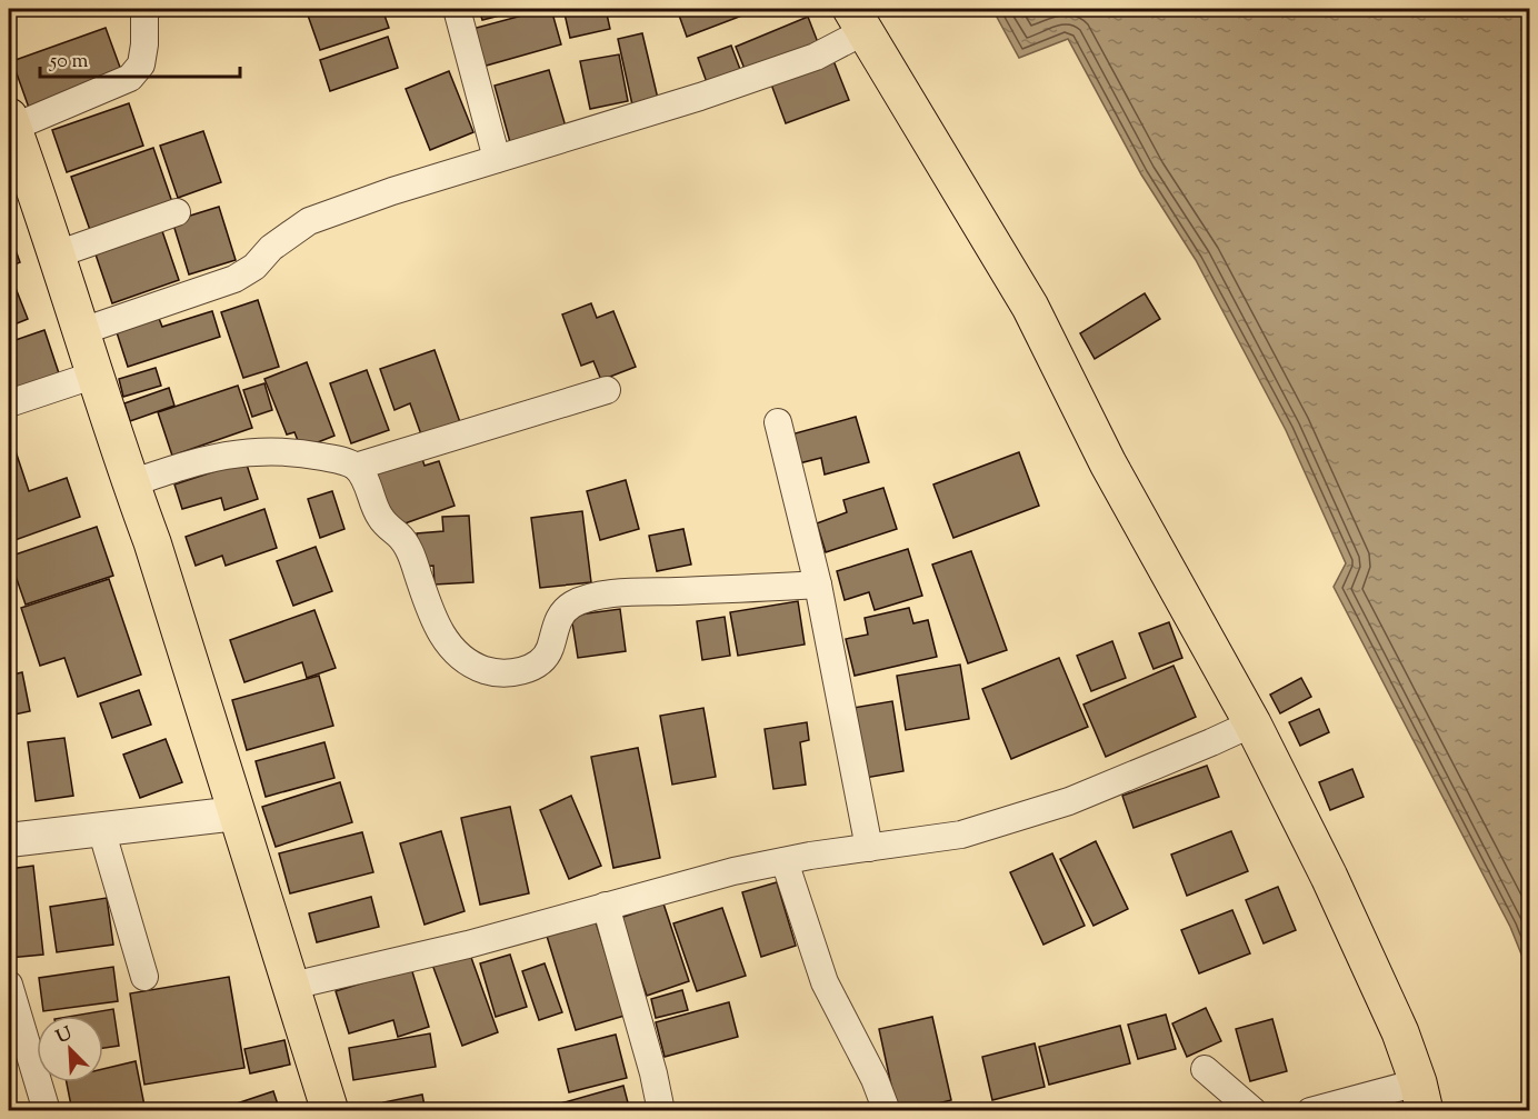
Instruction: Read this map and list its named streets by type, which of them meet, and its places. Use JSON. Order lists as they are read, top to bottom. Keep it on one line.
{"scale_bar":"50 m","north":"top left"}
